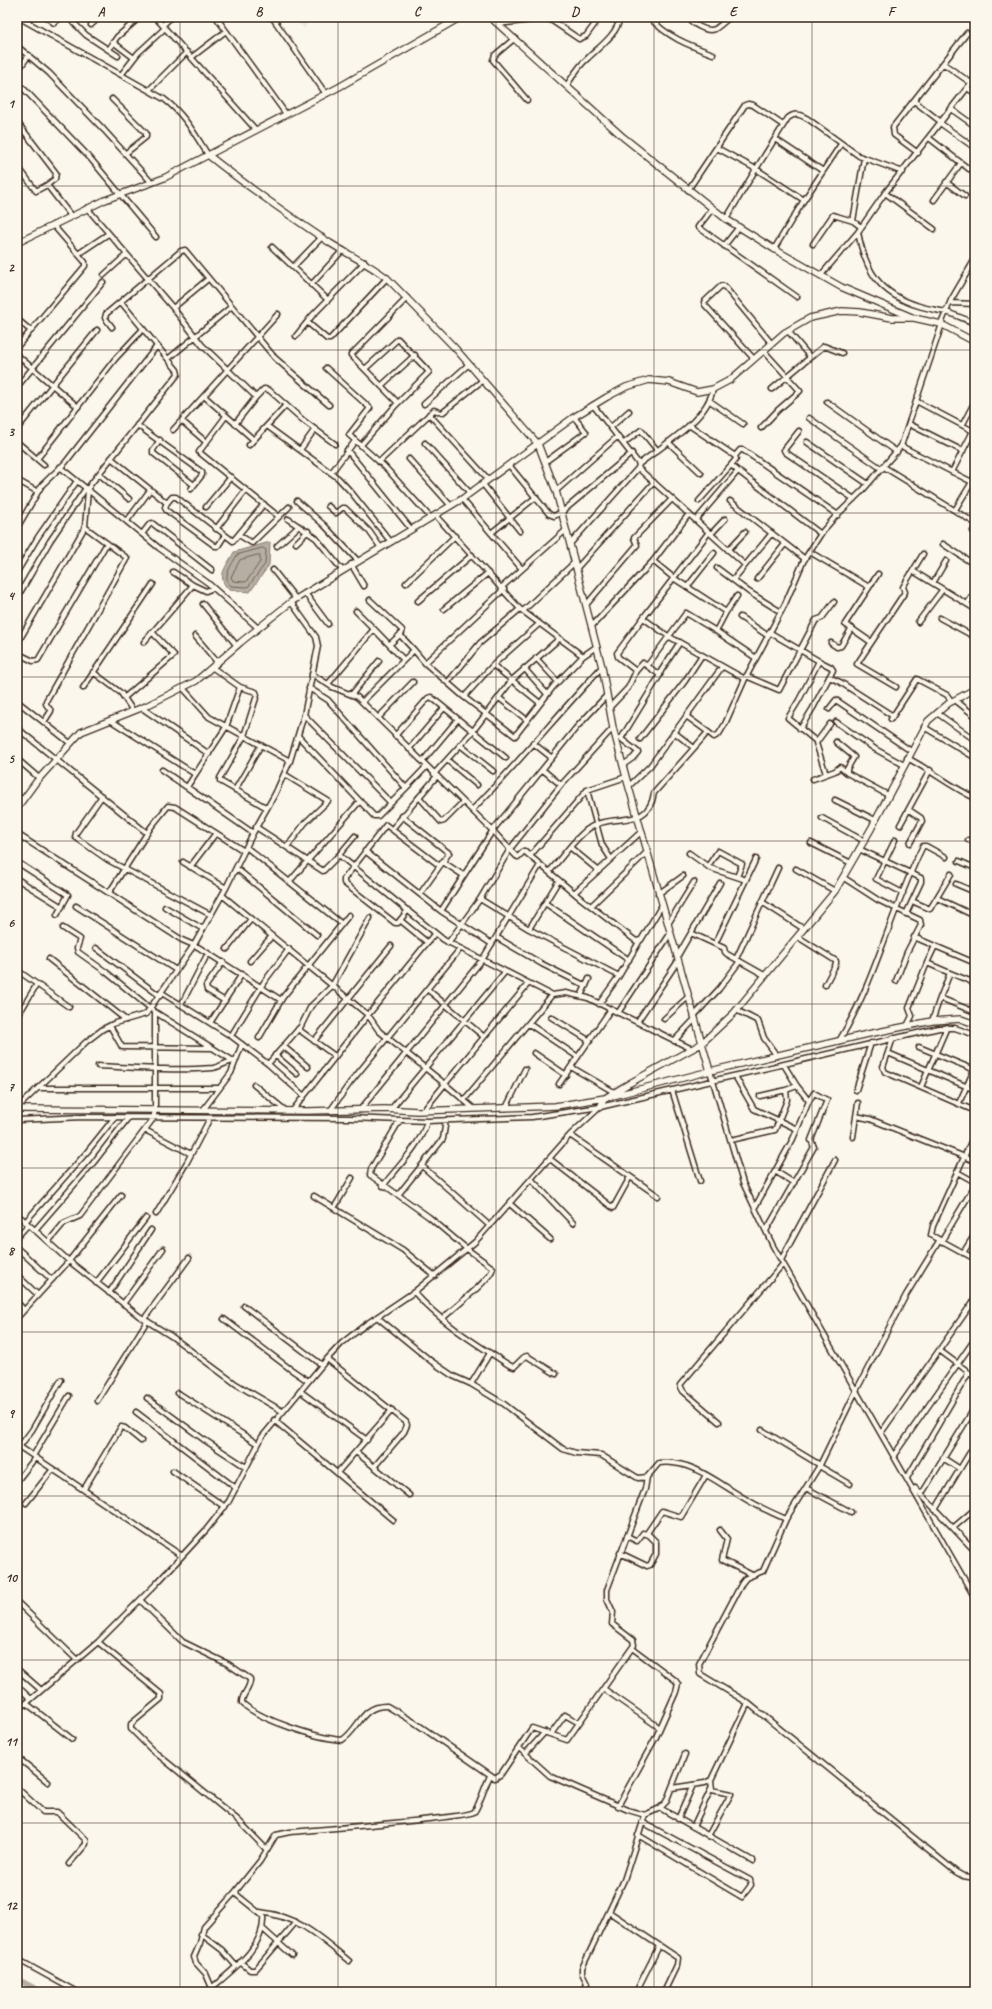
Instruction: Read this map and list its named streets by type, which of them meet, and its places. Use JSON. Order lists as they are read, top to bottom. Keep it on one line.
{"grid":{"columns":["A","B","C","D","E","F"],"rows":["1","2","3","4","5","6","7","8","9","10","11","12"]}}
